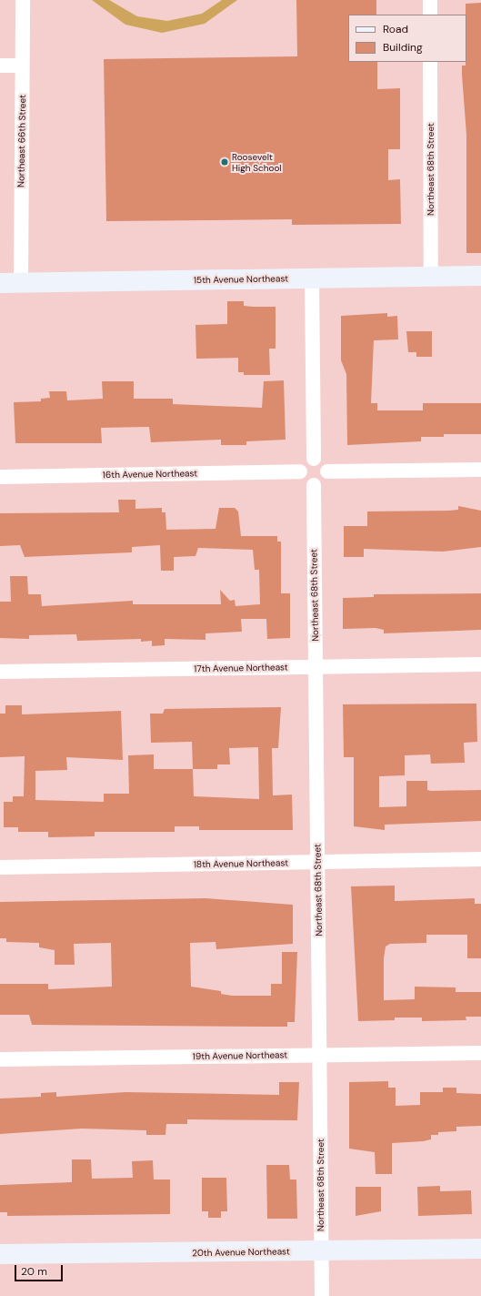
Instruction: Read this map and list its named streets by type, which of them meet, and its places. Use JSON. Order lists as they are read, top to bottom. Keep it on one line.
{"streets":{"main road":["15th Avenue Northeast","20th Avenue Northeast"],"street":["Northeast 66th Street","Northeast 68th Street","16th Avenue Northeast","17th Avenue Northeast","18th Avenue Northeast","19th Avenue Northeast"]},"crossings":[["Northeast 66th Street","15th Avenue Northeast"],["Northeast 68th Street","15th Avenue Northeast"],["Northeast 68th Street","16th Avenue Northeast"],["Northeast 68th Street","17th Avenue Northeast"],["Northeast 68th Street","18th Avenue Northeast"],["Northeast 68th Street","19th Avenue Northeast"],["Northeast 68th Street","20th Avenue Northeast"]],"places":["Roosevelt High School"],"legend":["Road","Building"],"scale_bar":"20 m"}
